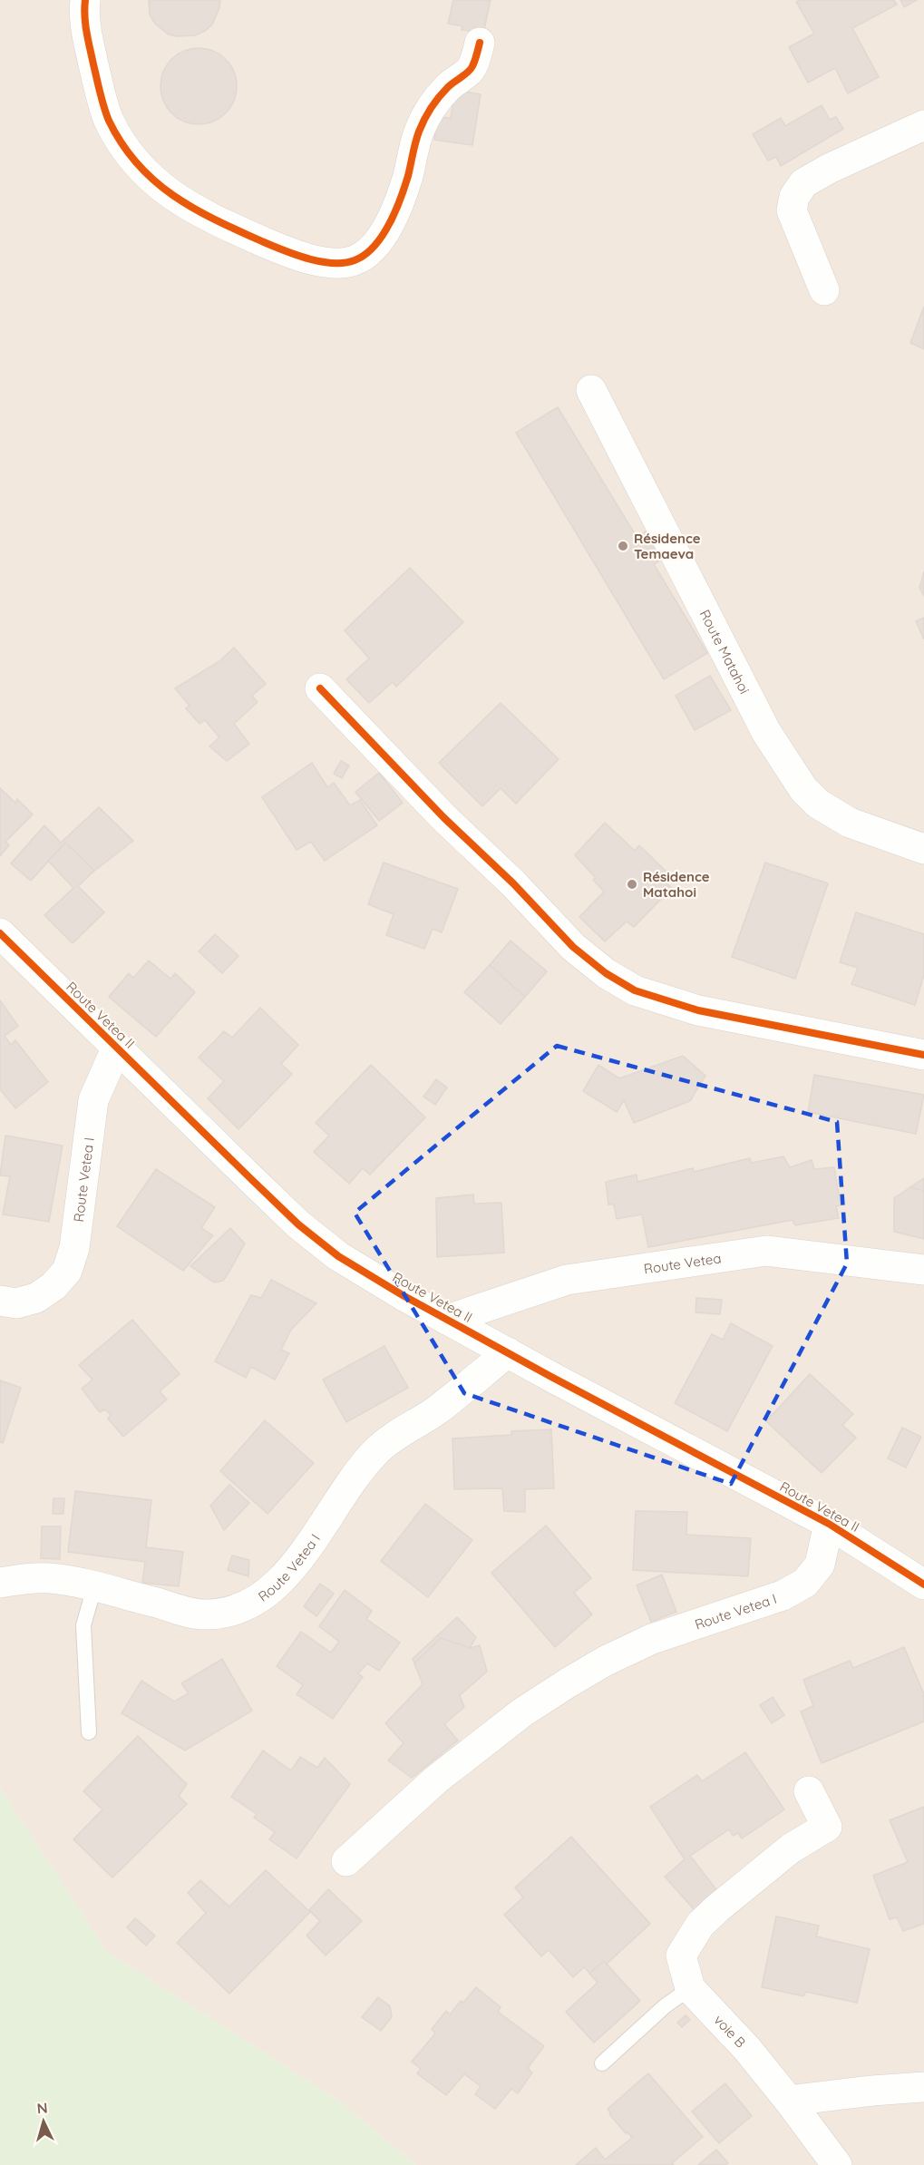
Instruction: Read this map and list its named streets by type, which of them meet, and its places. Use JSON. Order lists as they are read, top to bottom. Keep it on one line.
{"streets":{"street":["Route Matahoi","Route Vetea II","Route Vetea I","Route Vetea","voie B"]},"crossings":[["Route Vetea II","Route Vetea I"],["Route Vetea II","Route Vetea"]],"places":["Résidence Temaeva","Résidence Matahoi"],"north":"top"}
